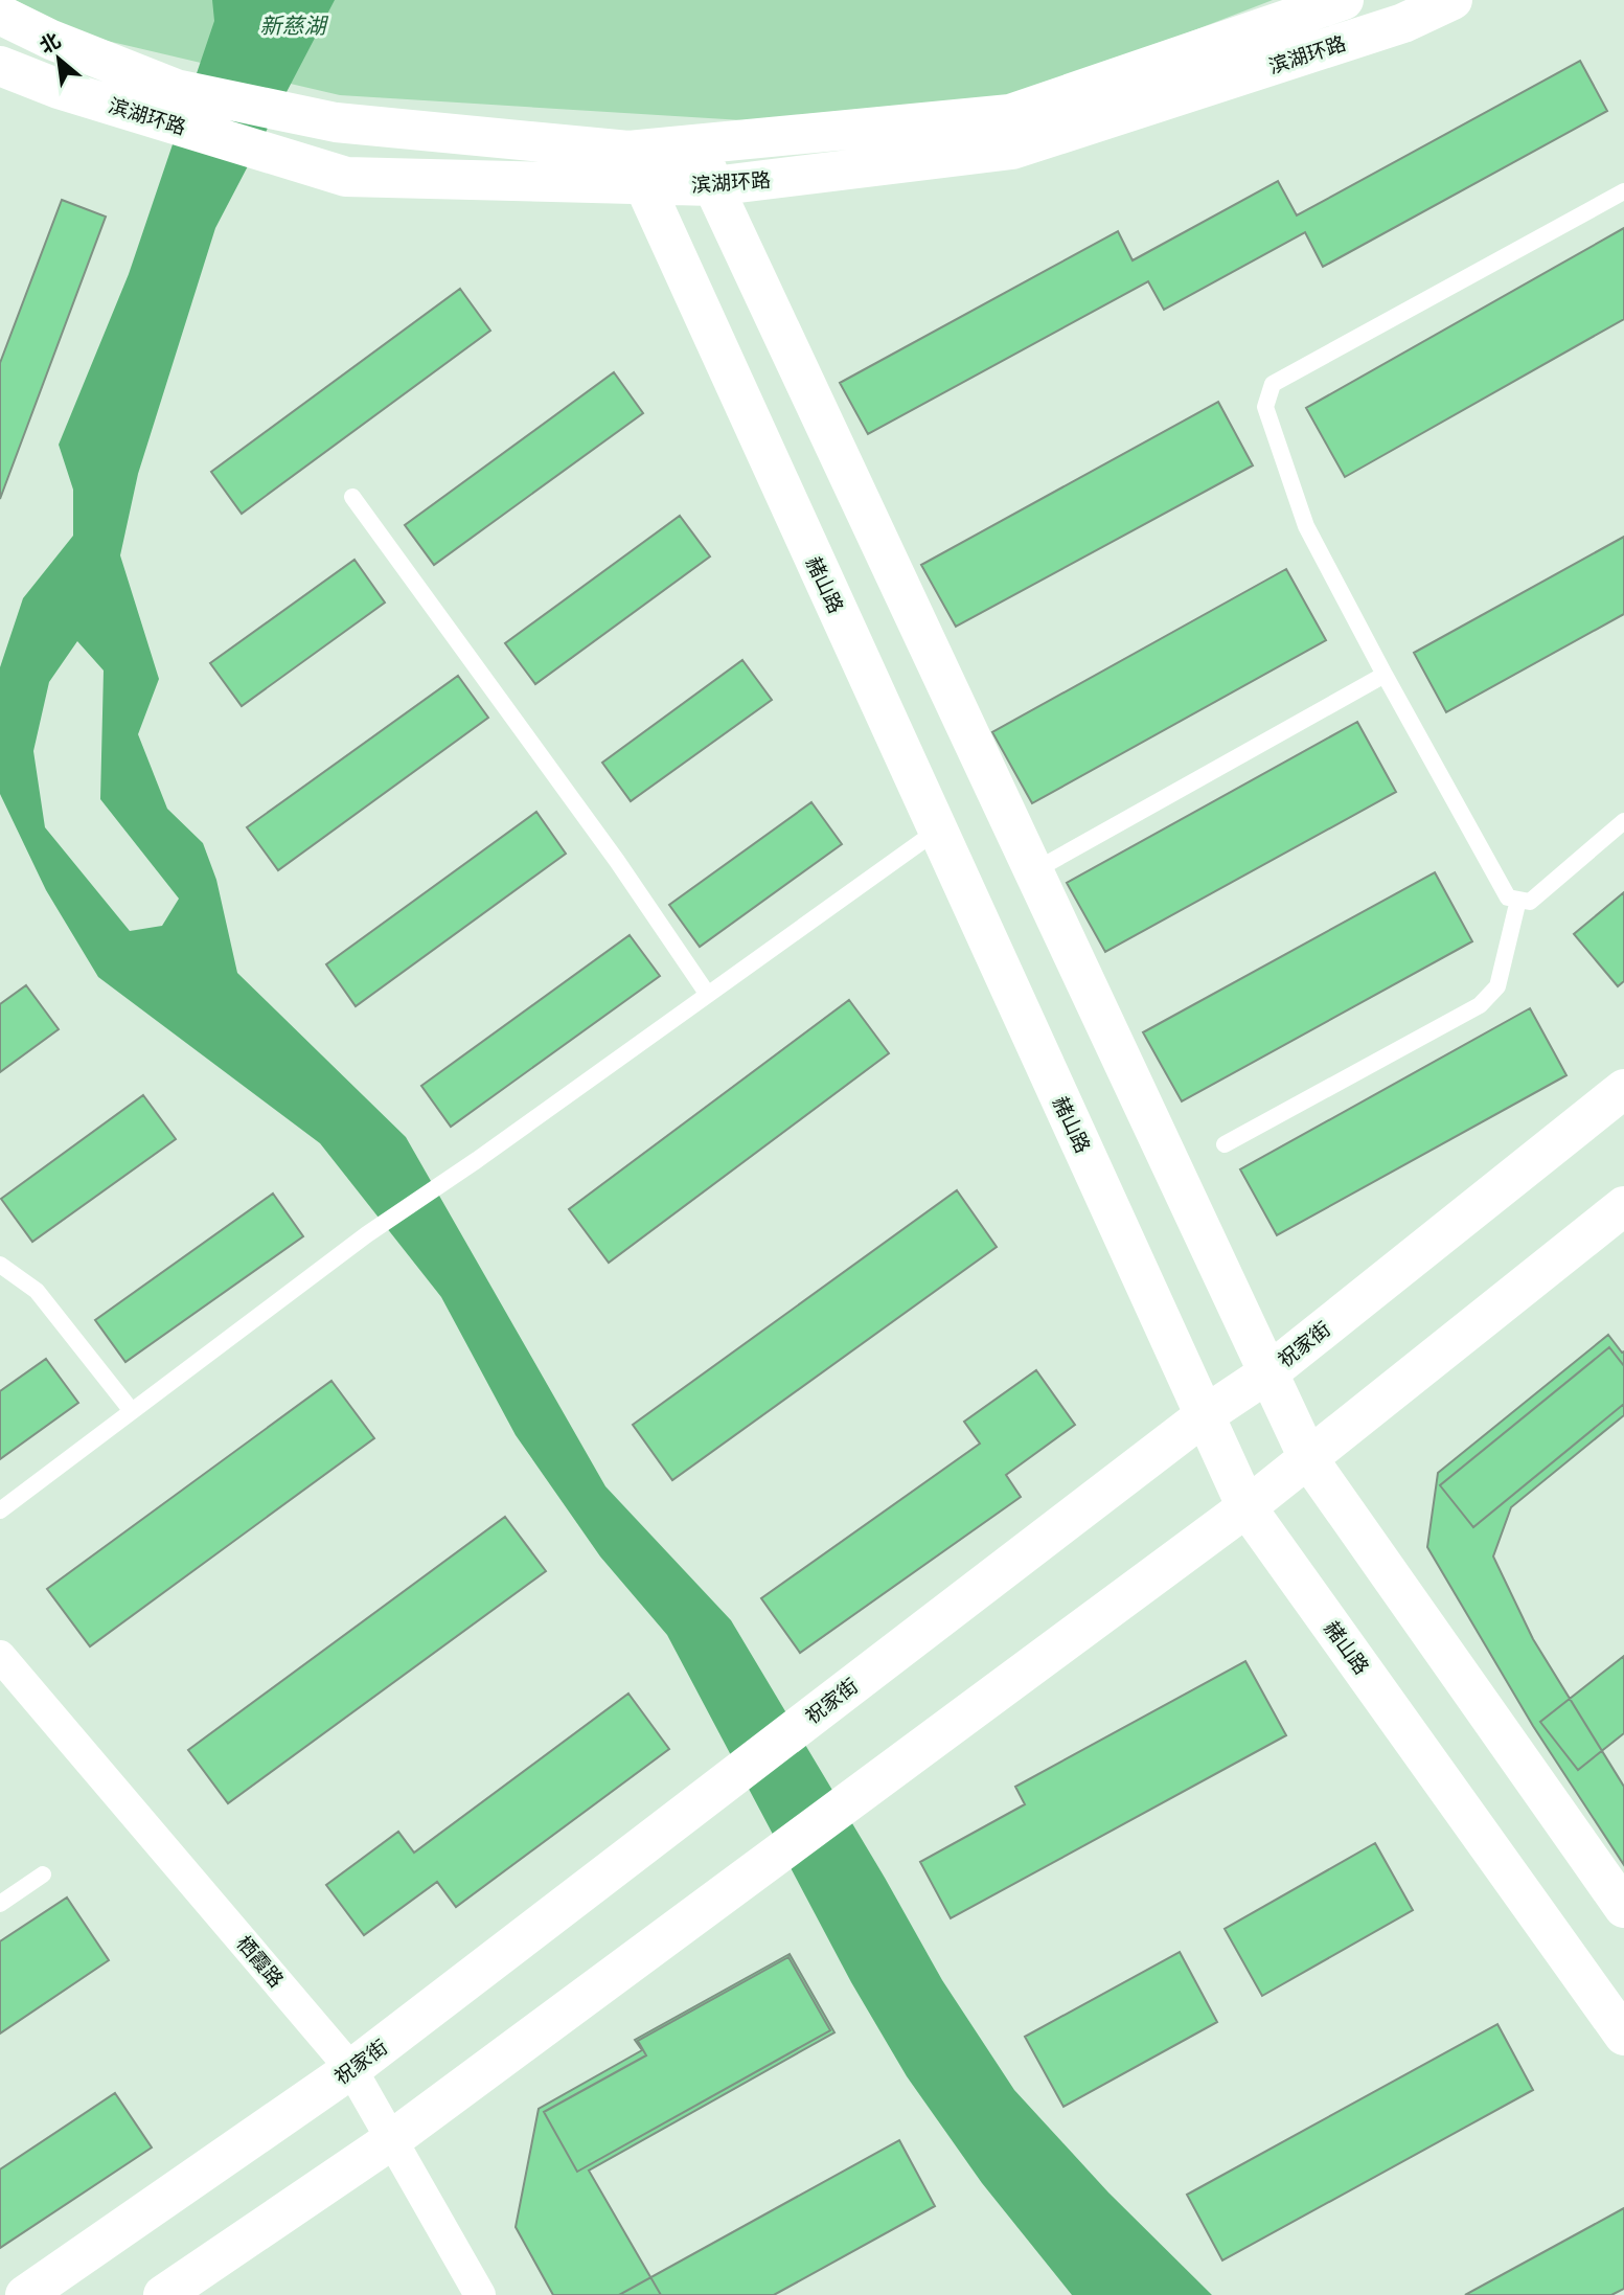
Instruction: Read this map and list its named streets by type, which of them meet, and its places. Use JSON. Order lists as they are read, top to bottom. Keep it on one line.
{"streets":{"street":["滨湖环路","赭山路","祝家街","栖霞路"]},"crossings":[["滨湖环路","赭山路"],["赭山路","祝家街"],["祝家街","栖霞路"]],"water":["新慈湖"],"north":"top left"}
